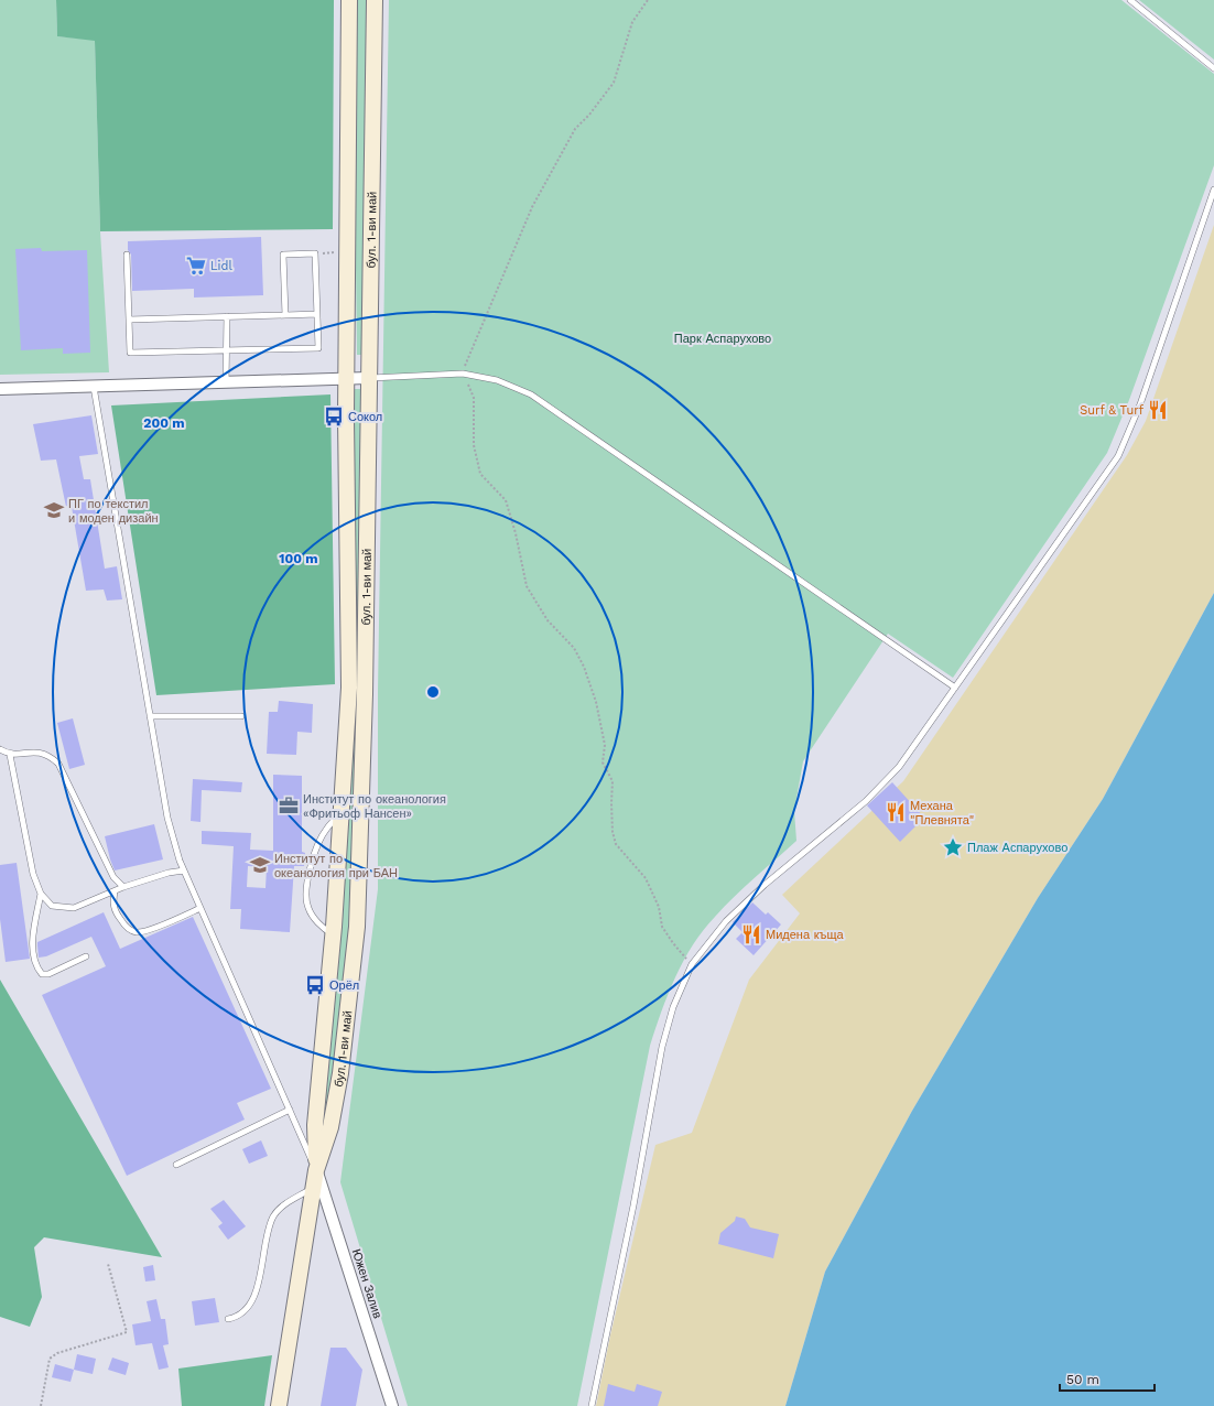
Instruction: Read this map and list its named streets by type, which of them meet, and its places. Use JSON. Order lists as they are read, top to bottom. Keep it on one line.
{"streets":{"main road":["бул. 1-ви май"],"street":["Южен Залив"]},"crossings":[["бул. 1-ви май","Южен Залив"]],"parks":["Парк Аспарухово"],"places":{"supermarket":["Lidl"],"restaurant":["Surf & Turf","Механа \"Плевнята\"","Мидена къща"],"bus stop":["Сокол","Орёл"],"school or university":["ПГ по текстил и моден дизайн","Институт по океанология при БАН"],"office":["Институт по океанология «Фритьоф Нансен»"],"place":["Плаж Аспарухово"]},"scale_bar":"50 m","rings":["200 m","100 m"]}
